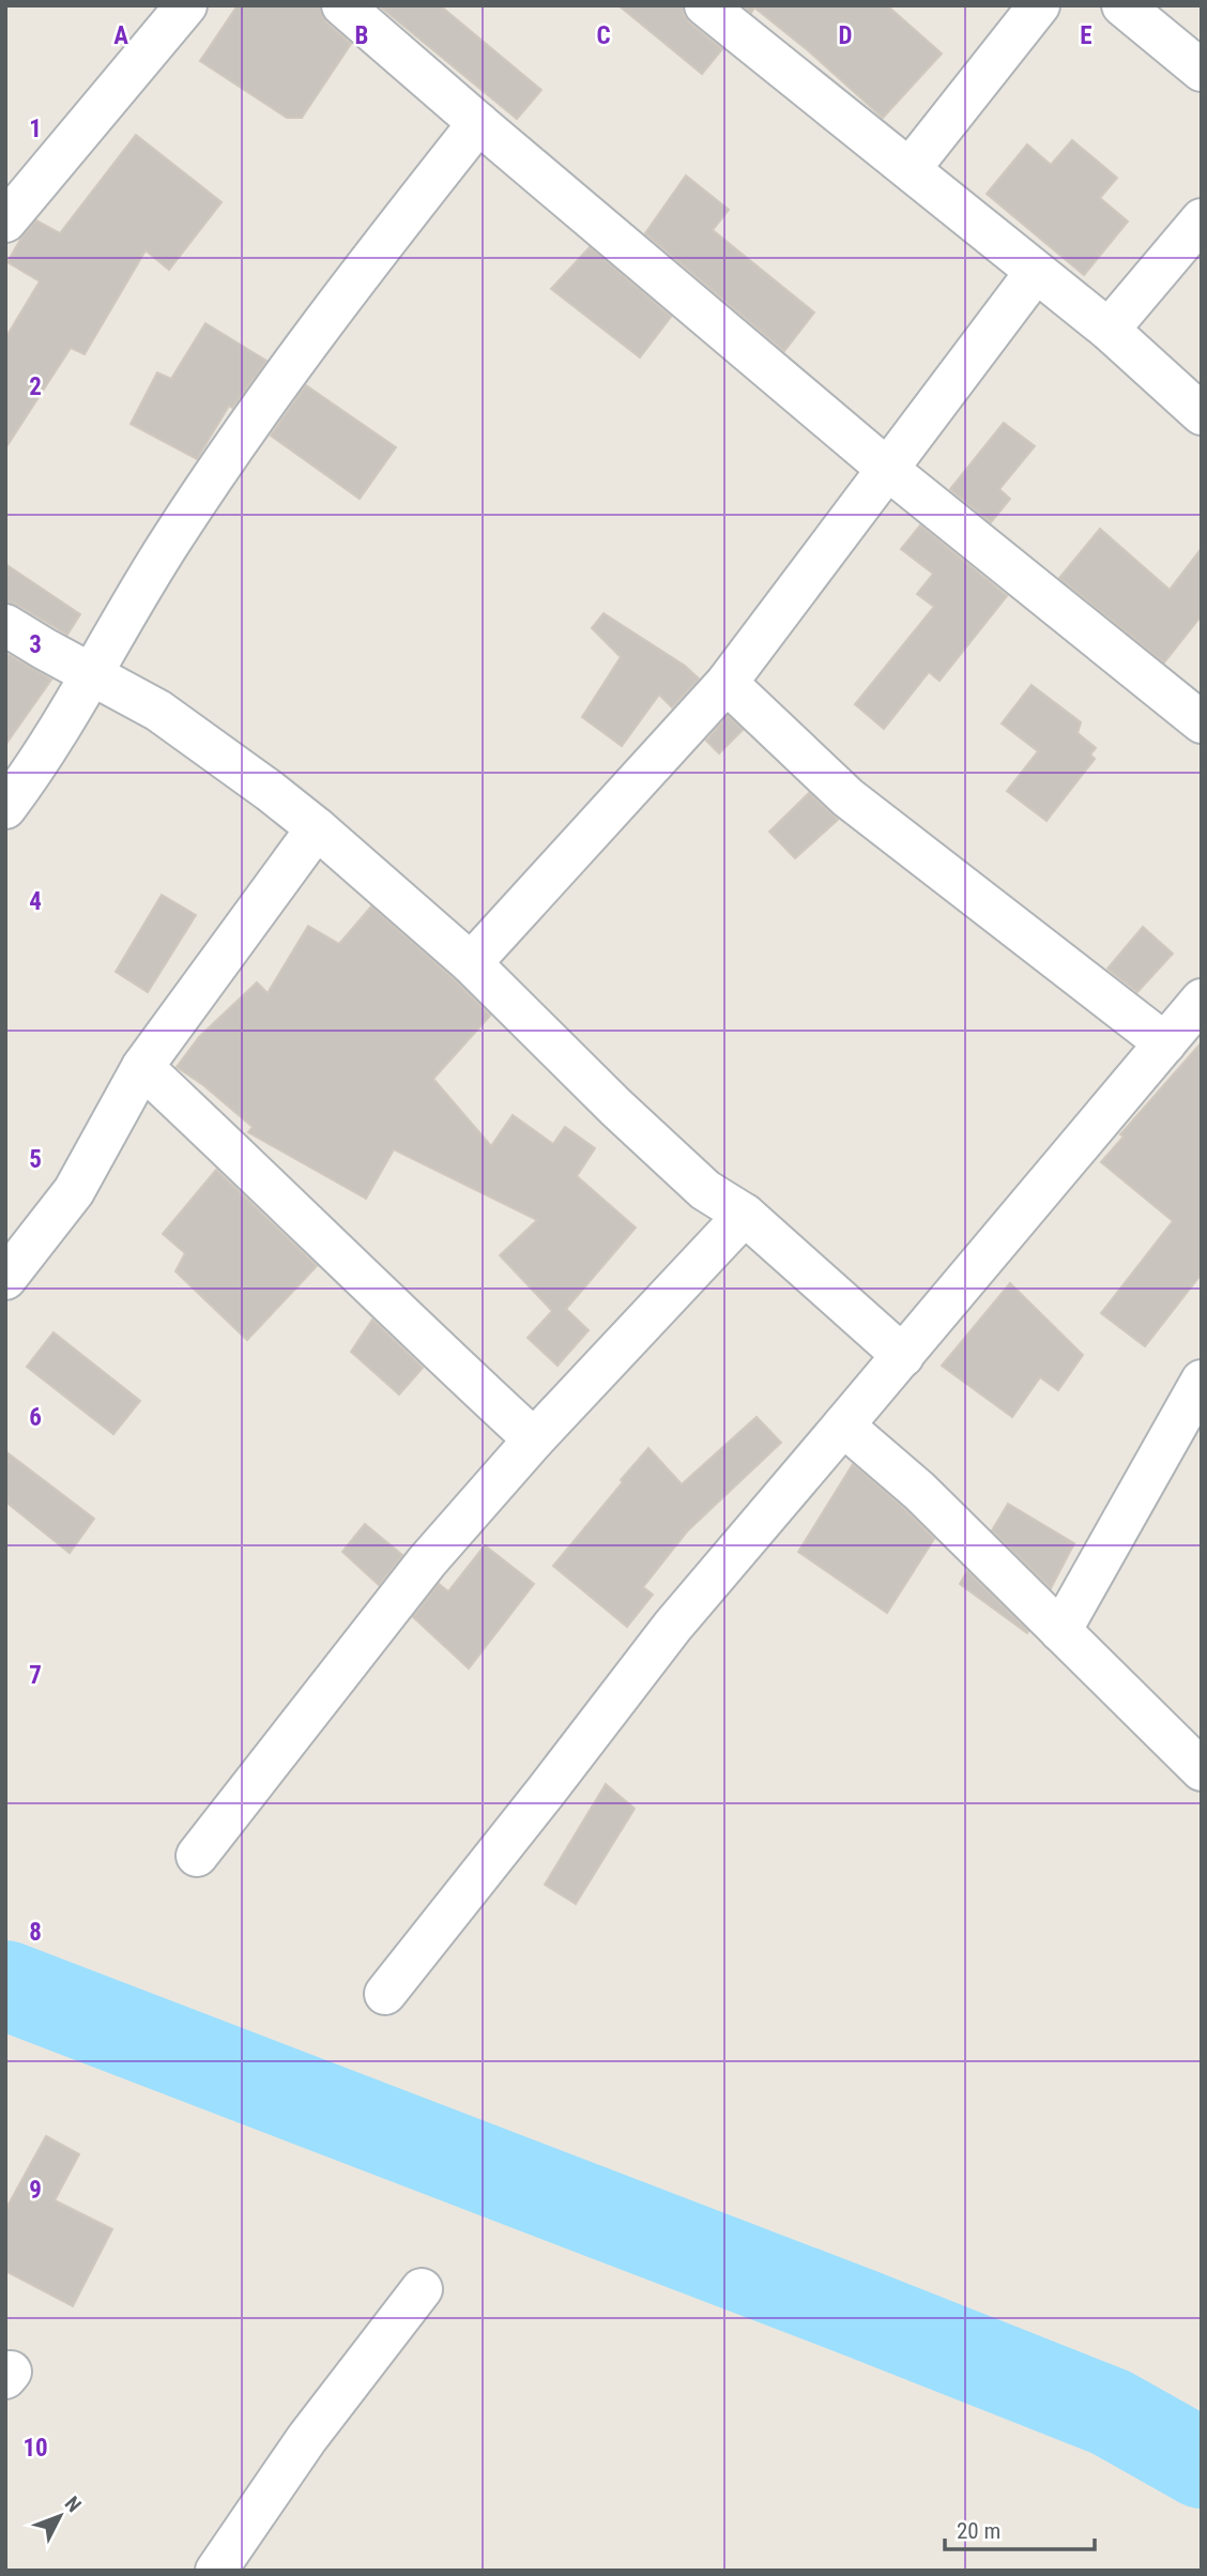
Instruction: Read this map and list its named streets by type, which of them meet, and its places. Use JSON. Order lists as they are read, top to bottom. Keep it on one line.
{"scale_bar":"20 m","north":"top right","grid":{"columns":["A","B","C","D","E"],"rows":["1","2","3","4","5","6","7","8","9","10"]}}
